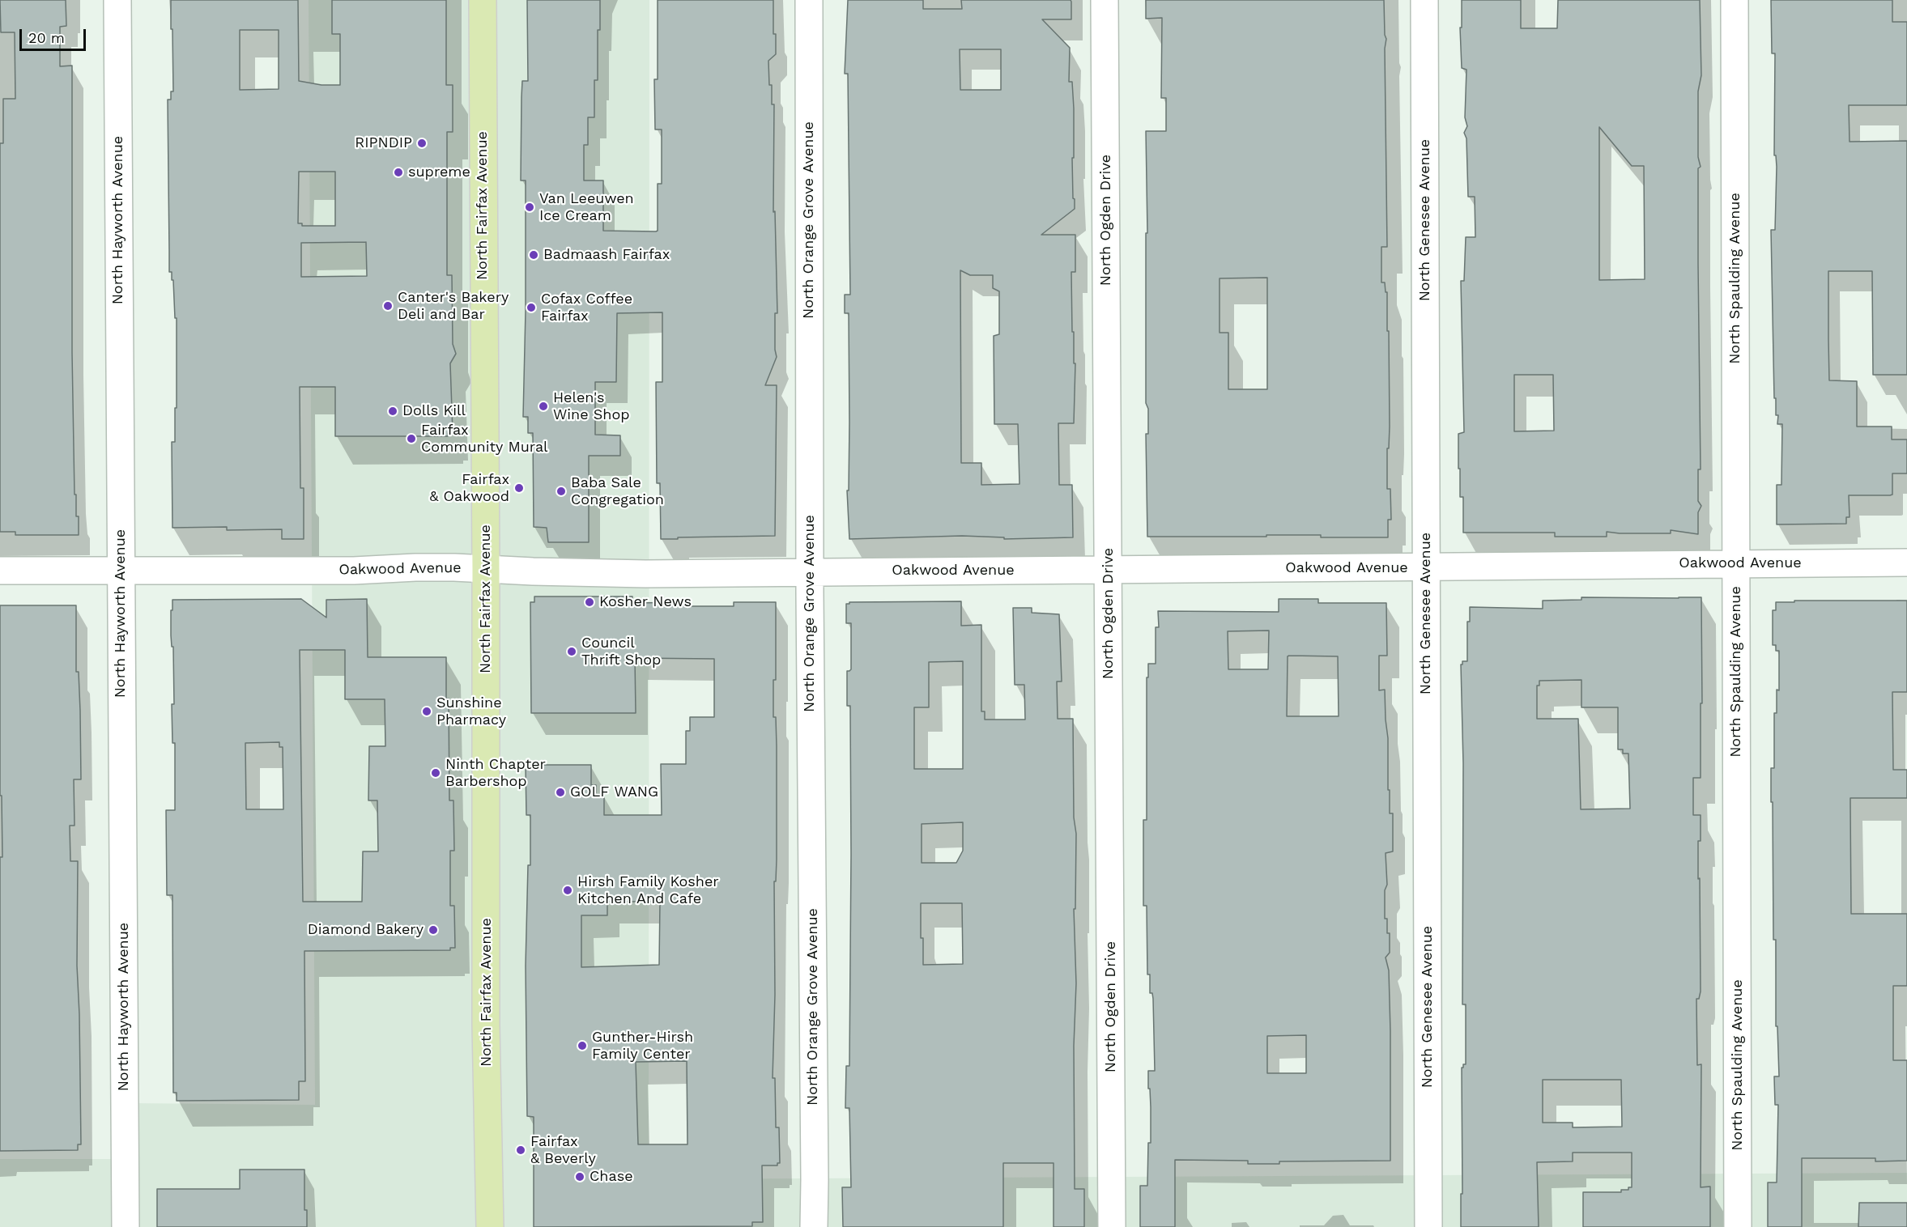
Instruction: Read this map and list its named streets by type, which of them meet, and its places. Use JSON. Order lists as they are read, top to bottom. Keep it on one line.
{"streets":{"main road":["North Fairfax Avenue"],"street":["North Hayworth Avenue","North Orange Grove Avenue","North Ogden Drive","North Genesee Avenue","North Spaulding Avenue","Oakwood Avenue"]},"crossings":[["North Fairfax Avenue","Oakwood Avenue"],["North Hayworth Avenue","Oakwood Avenue"],["North Orange Grove Avenue","Oakwood Avenue"],["North Ogden Drive","Oakwood Avenue"],["North Genesee Avenue","Oakwood Avenue"],["North Spaulding Avenue","Oakwood Avenue"]],"places":["RIPNDIP","supreme","Van Leeuwen Ice Cream","Badmaash Fairfax","Canter's Bakery Deli and Bar","Cofax Coffee Fairfax","Helen's Wine Shop","Dolls Kill","Fairfax Community Mural","Fairfax & Oakwood","Baba Sale Congregation","Kosher News","Council Thrift Shop","Sunshine Pharmacy","Ninth Chapter Barbershop","GOLF WANG","Hirsh Family Kosher Kitchen And Cafe","Diamond Bakery","Gunther-Hirsh Family Center","Fairfax & Beverly","Chase"],"scale_bar":"20 m"}
